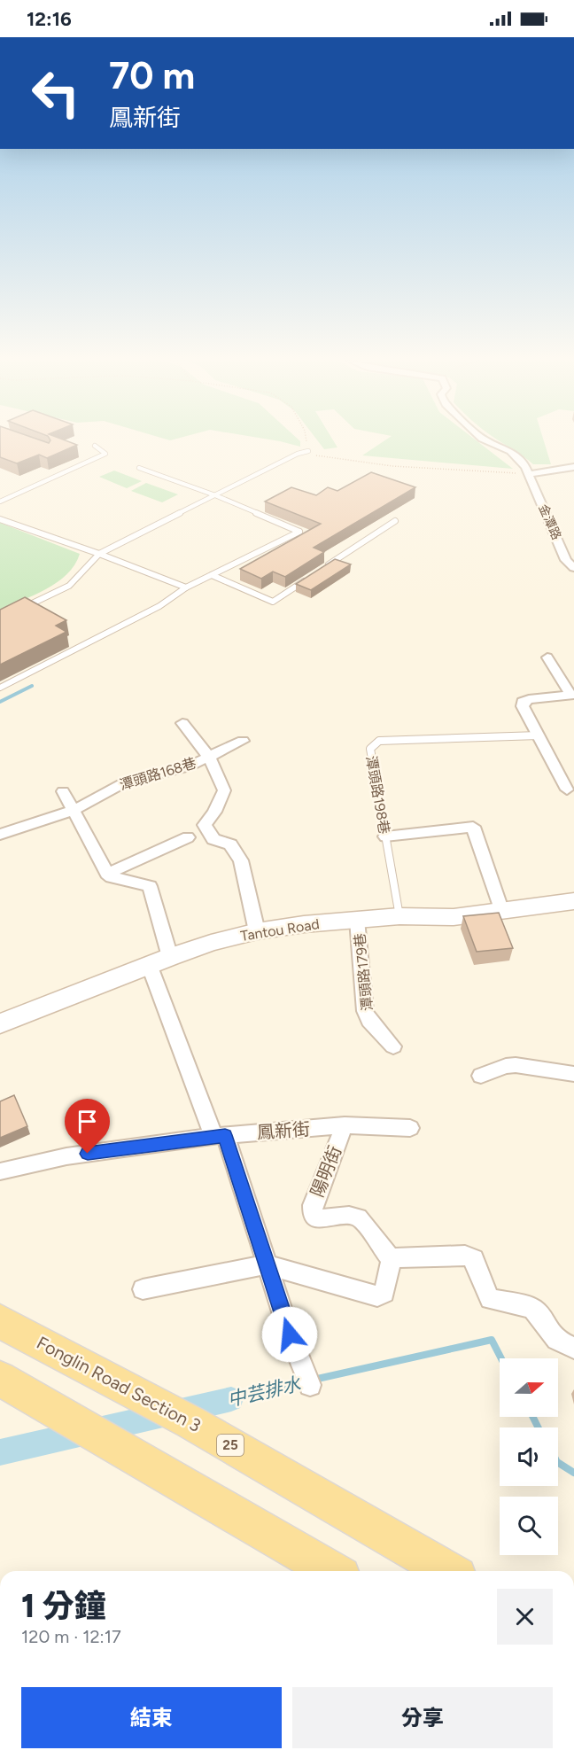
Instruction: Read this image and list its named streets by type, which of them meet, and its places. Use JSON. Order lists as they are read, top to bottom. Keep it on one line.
{"streets":{"main road":["Fonglin Road Section 3","25"],"street":["金潭路","潭頭路168巷","Tantou Road","潭頭路179巷","鳳新街","陽明街"],"lane":["潭頭路198巷"]},"crossings":[["潭頭路198巷","Tantou Road"],["Tantou Road","潭頭路179巷"],["鳳新街","陽明街"]],"water":["中芸排水"],"north":"right","page":{"status":"12:16","turn":["70 m","鳳新街"],"heading":["1 分鐘","120 m · 12:17"],"buttons":["結束","分享"]}}
